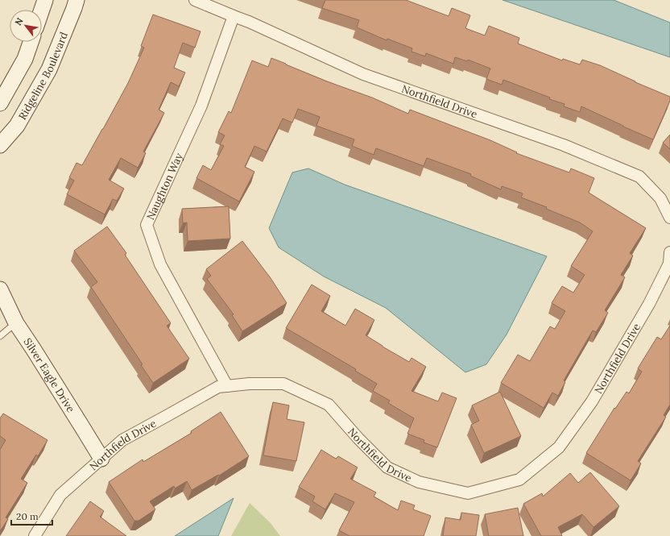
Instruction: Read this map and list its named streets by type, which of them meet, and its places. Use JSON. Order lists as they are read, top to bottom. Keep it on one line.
{"streets":{"street":["Ridgeline Boulevard","Northfield Drive","Naughton Way","Silver Eagle Drive"]},"crossings":[["Northfield Drive","Naughton Way"],["Northfield Drive","Silver Eagle Drive"]],"scale_bar":"20 m","north":"top left"}
